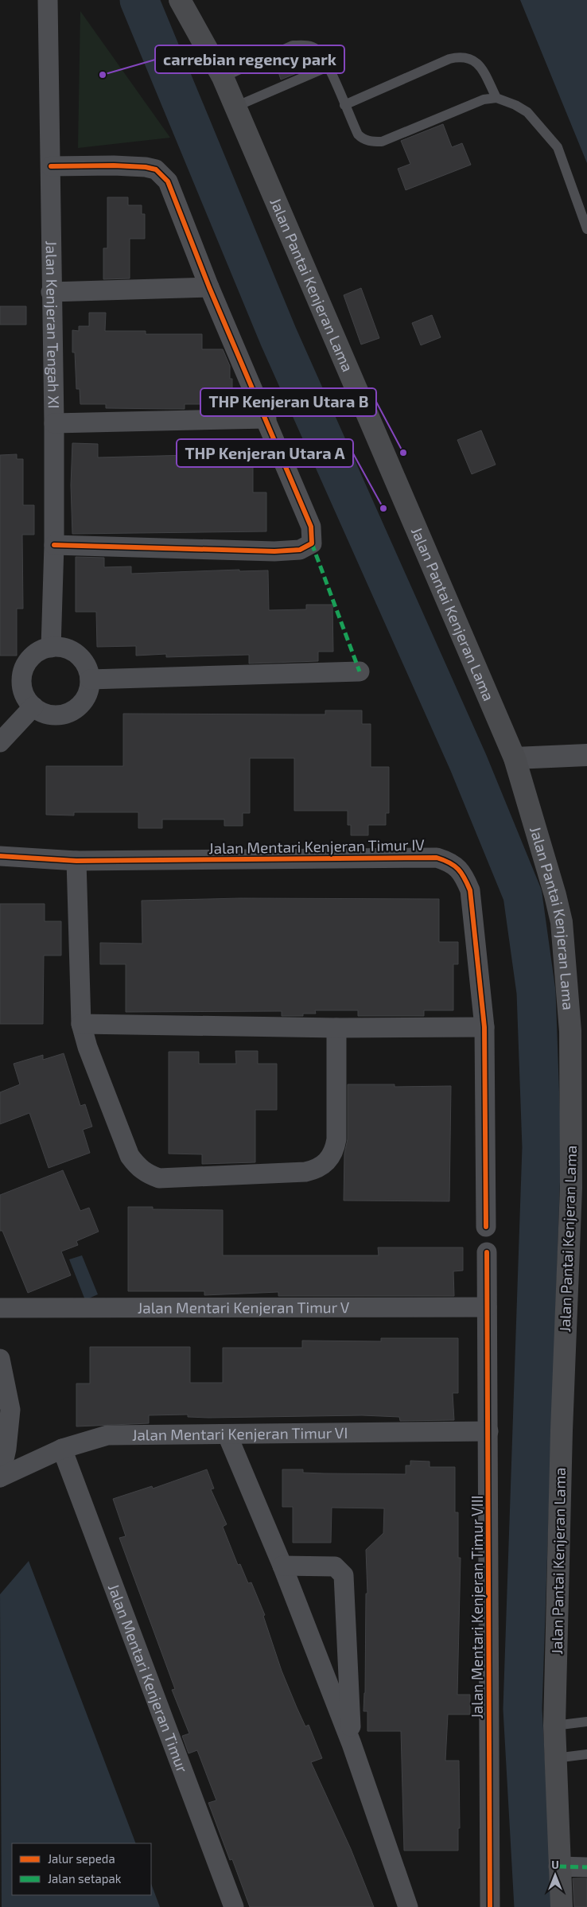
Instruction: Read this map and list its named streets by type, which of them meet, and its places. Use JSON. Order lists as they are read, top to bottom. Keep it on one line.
{"streets":{"main road":["Jalan Pantai Kenjeran Lama"],"street":["Jalan Kenjeran Tengah XI","Jalan Mentari Kenjeran Timur IV","Jalan Mentari Kenjeran Timur V","Jalan Mentari Kenjeran Timur VI","Jalan Mentari Kenjeran Timur VIII","Jalan Mentari Kenjeran Timur"]},"crossings":[["Jalan Mentari Kenjeran Timur V","Jalan Mentari Kenjeran Timur VIII"],["Jalan Mentari Kenjeran Timur VI","Jalan Mentari Kenjeran Timur VIII"],["Jalan Mentari Kenjeran Timur VI","Jalan Mentari Kenjeran Timur"]],"places":["carrebian regency park","THP Kenjeran Utara B","THP Kenjeran Utara A"],"legend":["Jalur sepeda","Jalan setapak"],"north":"top"}
